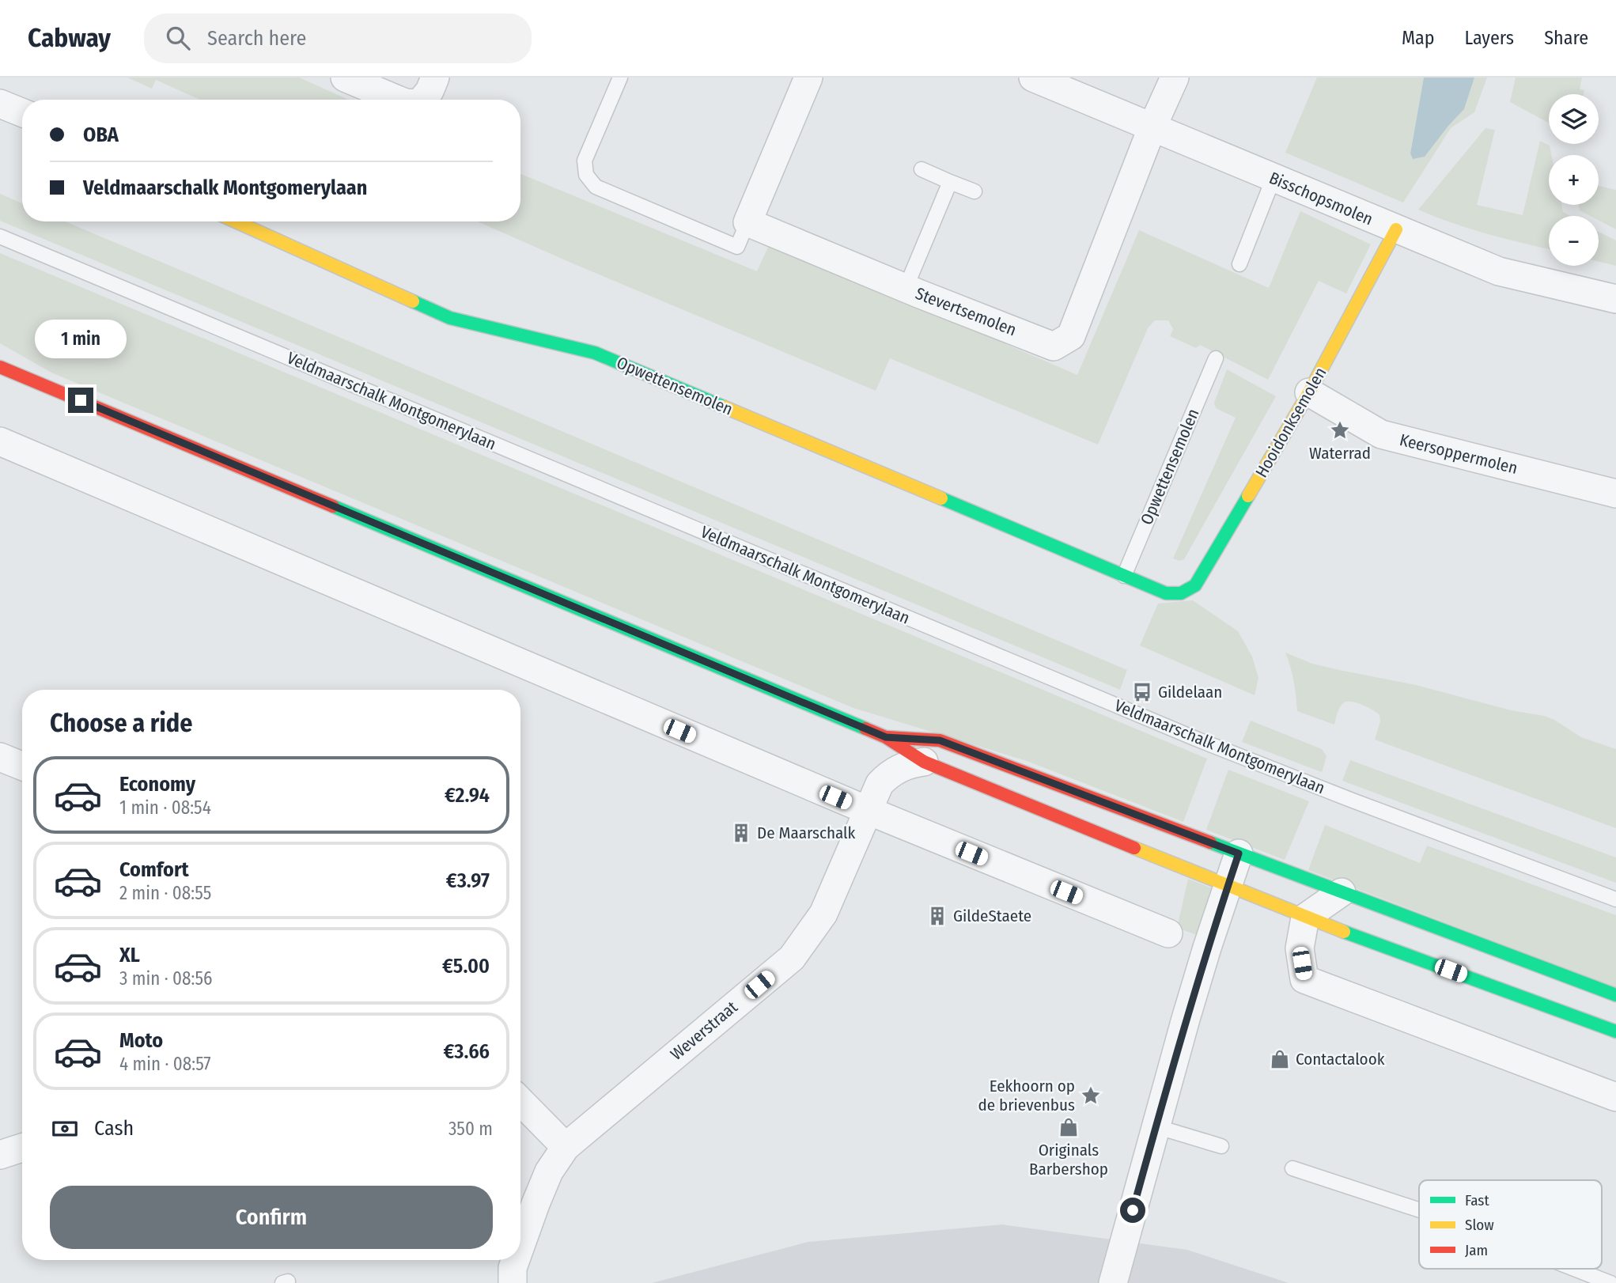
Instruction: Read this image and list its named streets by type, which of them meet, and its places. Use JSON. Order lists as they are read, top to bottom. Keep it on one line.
{"streets":{"main road":["Opwettensemolen","Hooidonksemolen"],"street":["Bisschopsmolen","Stevertsemolen","Keersoppermolen","Weverstraat"],"lane":["Veldmaarschalk Montgomerylaan"]},"crossings":[["Bisschopsmolen","Stevertsemolen"],["Bisschopsmolen","Hooidonksemolen"],["Opwettensemolen","Hooidonksemolen"],["Hooidonksemolen","Keersoppermolen"]],"places":{"place":["Waterrad","Eekhoorn op de brievenbus"],"bus stop":["Gildelaan"],"building":["De Maarschalk","GildeStaete"],"shop":["Contactalook","Originals Barbershop"]},"legend":["Fast","Slow","Jam"],"page":{"header":"Cabway","search":"Search here","nav":["Map","Layers","Share"],"map_buttons":["+","−"],"banner":["OBA","Veldmaarschalk Montgomerylaan"],"bubble":"1 min","heading":"Choose a ride","list":[{"name":"Economy","note":"1 min · 08:54","value":"€2.94"},{"name":"Comfort","note":"2 min · 08:55","value":"€3.97"},{"name":"XL","note":"3 min · 08:56","value":"€5.00"},{"name":"Moto","note":"4 min · 08:57","value":"€3.66"}],"pay":["Cash","350 m"],"buttons":"Confirm"}}
